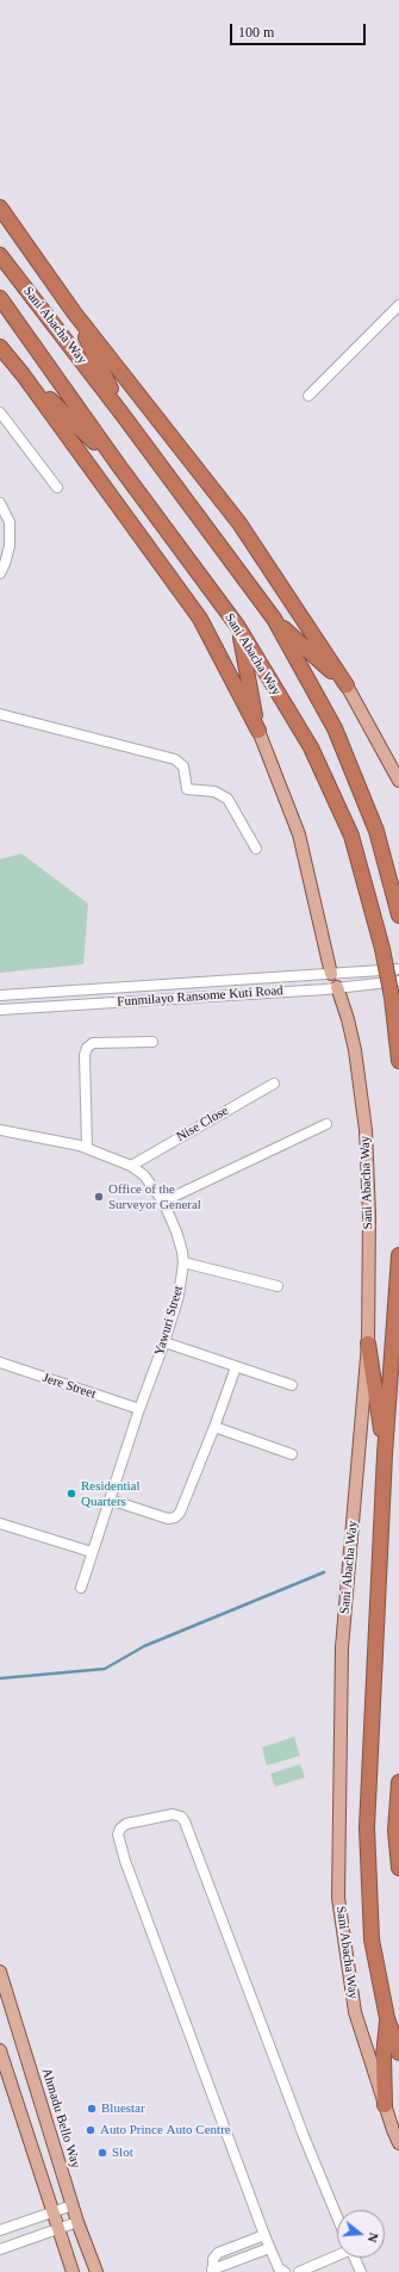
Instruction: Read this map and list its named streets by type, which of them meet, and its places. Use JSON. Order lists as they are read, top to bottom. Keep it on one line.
{"streets":{"highway":["Sani Abacha Way"],"main road":["Ahmadu Bello Way"],"street":["Funmilayo Ransome Kuti Road","Nise Close","Yawuri Street","Jere Street"]},"crossings":[["Sani Abacha Way","Funmilayo Ransome Kuti Road"],["Nise Close","Yawuri Street"],["Yawuri Street","Jere Street"]],"places":["Office of the Surveyor General","Residential Quarters","Bluestar","Auto Prince Auto Centre","Slot"],"scale_bar":"100 m","north":"right"}
